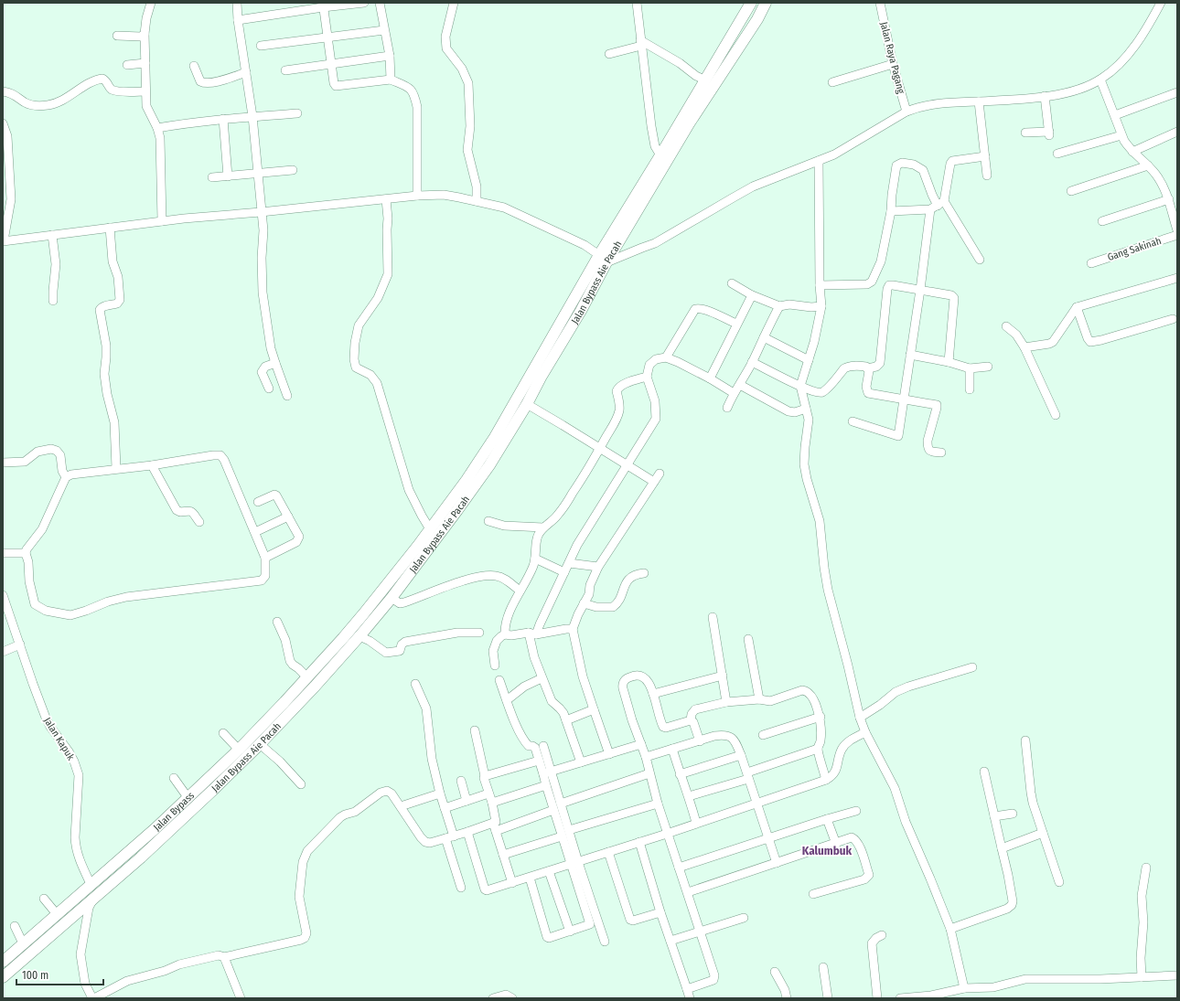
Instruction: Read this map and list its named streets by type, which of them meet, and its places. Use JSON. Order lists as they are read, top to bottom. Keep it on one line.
{"streets":{"highway":["Jalan Bypass Aie Pacah","Jalan Bypass"],"street":["Jalan Raya Pagang","Gang Sakinah","Jalan Kapuk"]},"crossings":[["Jalan Bypass Aie Pacah","Jalan Bypass"],["Jalan Kapuk","Jalan Bypass"]],"districts":["Kalumbuk"],"scale_bar":"100 m"}
